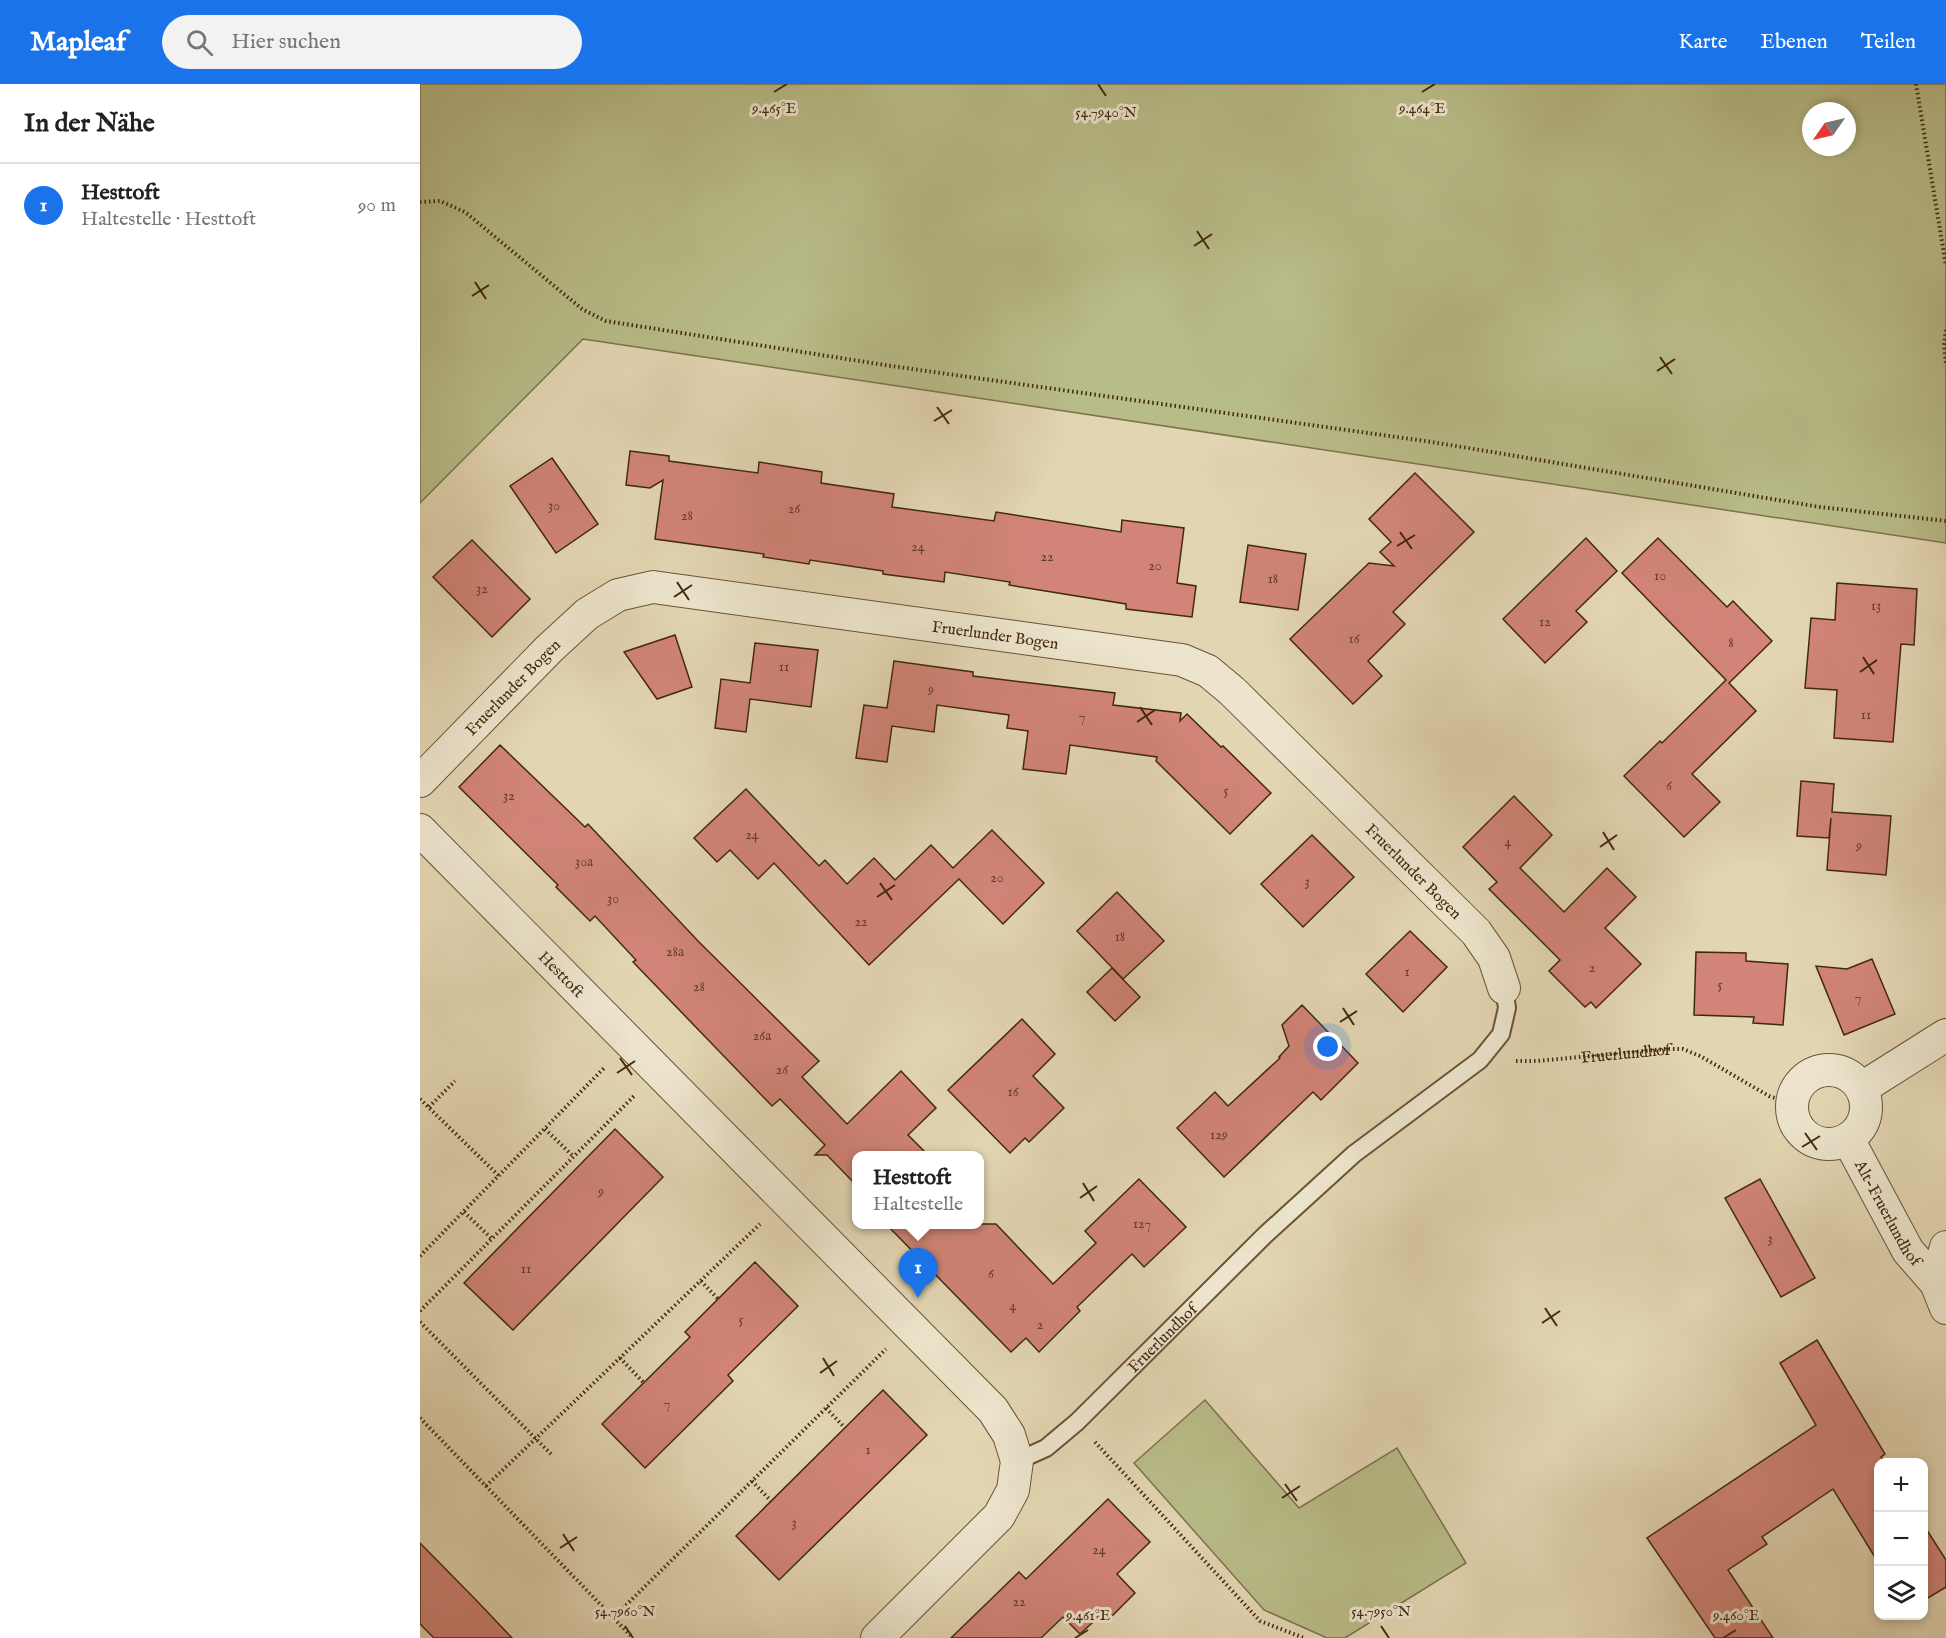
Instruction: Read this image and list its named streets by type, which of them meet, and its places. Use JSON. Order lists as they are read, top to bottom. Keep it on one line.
{"streets":{"street":["Fruerlunder Bogen","Hesttoft","Alt-Fruerlundhof"],"lane":["Fruerlundhof"]},"crossings":[["Fruerlunder Bogen","Fruerlundhof"],["Hesttoft","Fruerlundhof"],["Fruerlundhof","Alt-Fruerlundhof"]],"house_numbers":["30","26","28","24","22","20","10","18","32","13","12","16","8","11","9","11","7","6","5","32","24","4","9","30a","20","3","30","22","18","28a","2","1","5","28","7","26a","26","16","129","9","127","3","11","6","4","5","2","7","1","3","24","22"],"north":"bottom left","page":{"header":"Mapleaf","search":"Hier suchen","nav":["Karte","Ebenen","Teilen"],"heading":"In der Nähe","list":[{"mark":"1","name":"Hesttoft","note":"Haltestelle · Hesttoft","value":"90 m"}],"popup":["Hesttoft","Haltestelle"],"pins":"1","map_buttons":["+","−"]},"coordinates":["9.465°E","9.464°E","54.7940°N","54.7960°N","54.7950°N","9.461°E","9.460°E"]}
